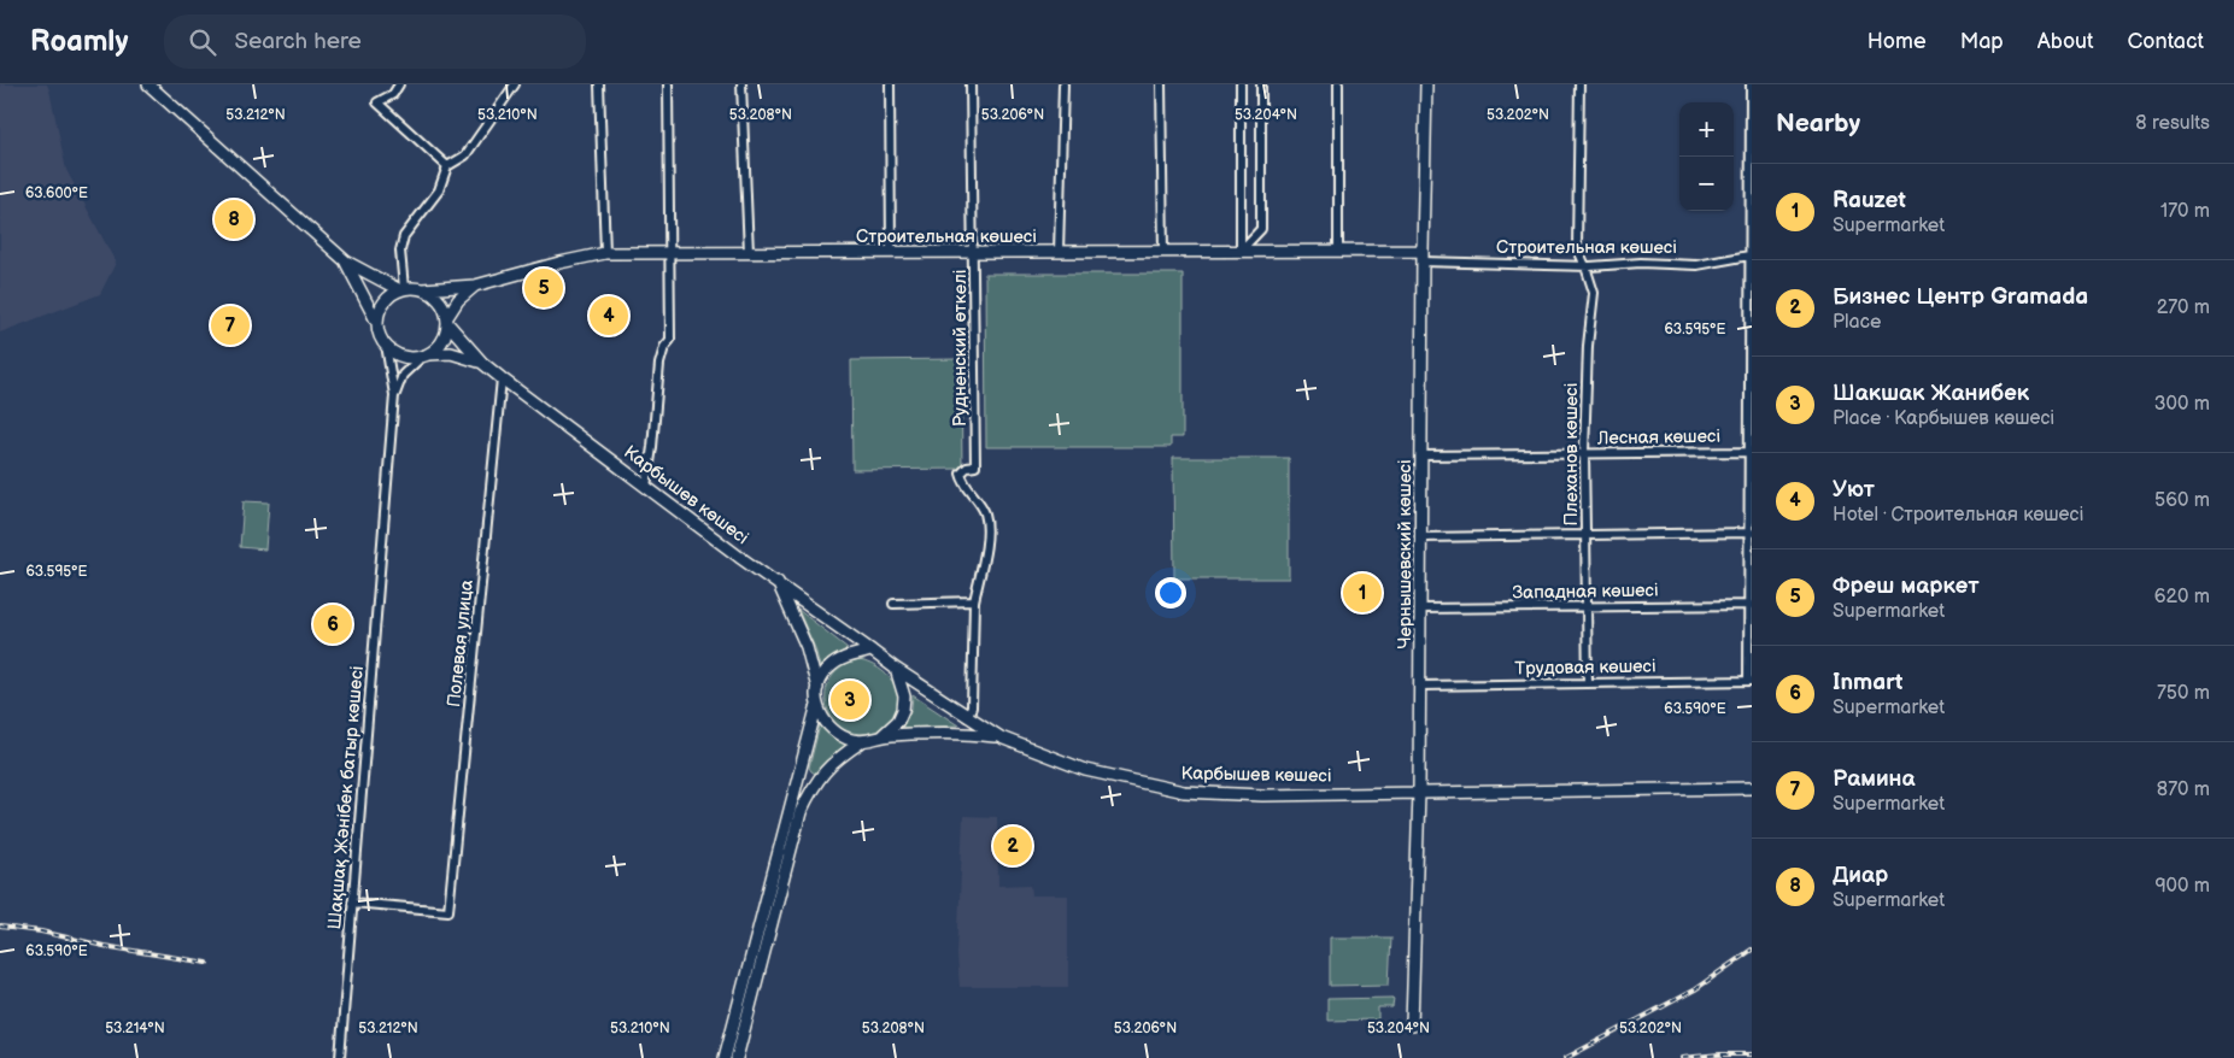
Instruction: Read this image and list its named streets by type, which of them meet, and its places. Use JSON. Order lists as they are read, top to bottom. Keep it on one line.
{"streets":{"main road":["Строительная көшесі","Карбышев көшесі","Чернышевский көшесі"],"street":["Рудненский өткелі","Лесная көшесі","Плеханов көшесі","Западная көшесі","Полевая улица","Трудовая көшесі","Шақшақ Жәнібек батыр көшесі"]},"crossings":[["Строительная көшесі","Рудненский өткелі"],["Строительная көшесі","Плеханов көшесі"],["Строительная көшесі","Чернышевский көшесі"],["Строительная көшесі","Шақшақ Жәнібек батыр көшесі"],["Лесная көшесі","Плеханов көшесі"],["Лесная көшесі","Чернышевский көшесі"],["Плеханов көшесі","Западная көшесі"],["Плеханов көшесі","Трудовая көшесі"],["Карбышев көшесі","Чернышевский көшесі"],["Карбышев көшесі","Полевая улица"],["Чернышевский көшесі","Западная көшесі"],["Чернышевский көшесі","Трудовая көшесі"],["Полевая улица","Шақшақ Жәнібек батыр көшесі"]],"page":{"header":"Roamly","search":"Search here","nav":["Home","Map","About","Contact"],"heading":["Nearby","8 results"],"map_buttons":["+","−"],"list":[{"mark":"1","name":"Rauzet","note":"Supermarket","value":"170 m"},{"mark":"2","name":"Бизнес Центр Gramada","note":"Place","value":"270 m"},{"mark":"3","name":"Шакшак Жанибек","note":"Place · Карбышев көшесі","value":"300 m"},{"mark":"4","name":"Уют","note":"Hotel · Строительная көшесі","value":"560 m"},{"mark":"5","name":"Фреш маркет","note":"Supermarket","value":"620 m"},{"mark":"6","name":"Inmart","note":"Supermarket","value":"750 m"},{"mark":"7","name":"Рамина","note":"Supermarket","value":"870 m"},{"mark":"8","name":"Диар","note":"Supermarket","value":"900 m"}],"pins":["8","5","4","7","1","6","3","2"]},"coordinates":["53.212°N","53.210°N","53.208°N","53.206°N","53.204°N","53.202°N","63.600°E","63.595°E","63.590°E","53.214°N"]}
